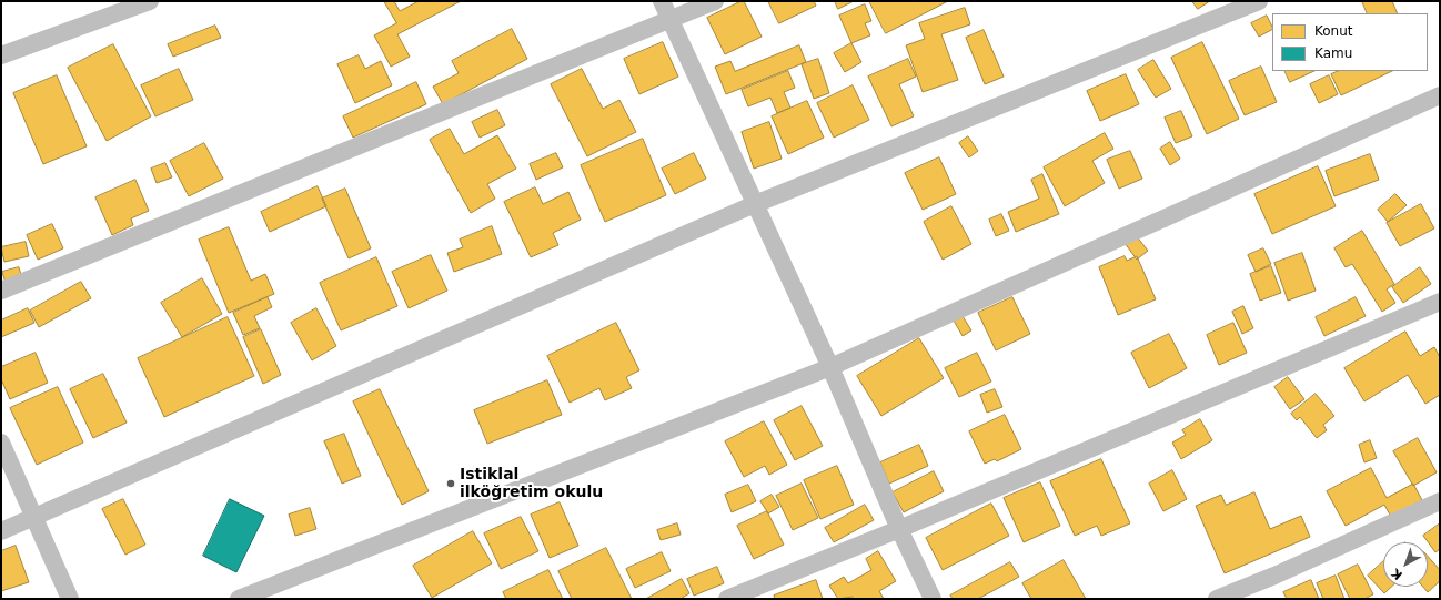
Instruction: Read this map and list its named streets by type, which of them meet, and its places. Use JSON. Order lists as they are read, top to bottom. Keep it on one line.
{"places":["Istiklal ilköğretim okulu"],"legend":["Konut","Kamu"],"north":"bottom left"}
